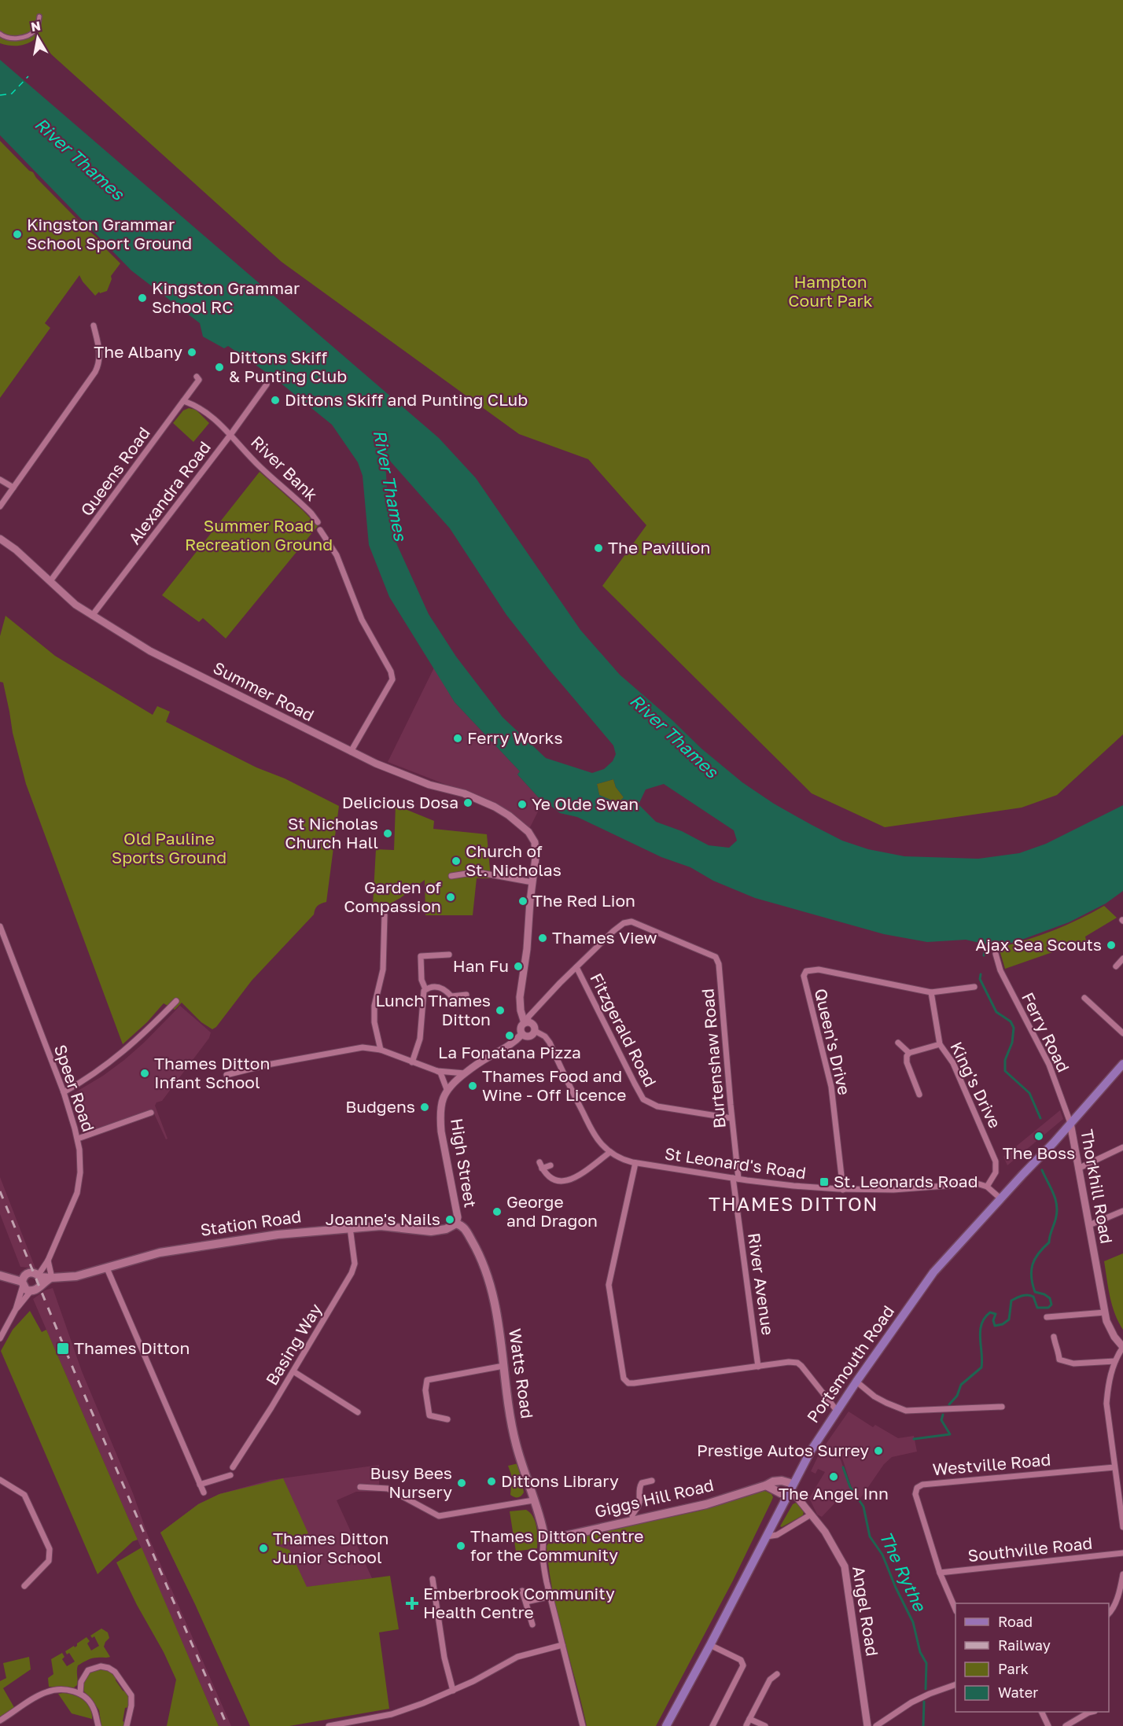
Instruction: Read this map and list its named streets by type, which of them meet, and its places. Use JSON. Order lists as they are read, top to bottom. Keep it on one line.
{"streets":{"main road":["Station Road","Portsmouth Road","Watts Road","Giggs Hill Road"],"street":["River Bank","Queens Road","Alexandra Road","Summer Road","Fitzgerald Road","Ferry Road","Queen's Drive","Burtenshaw Road","King's Drive","Speer Road","High Street","St Leonard's Road","Thorkhill Road","River Avenue","Basing Way","Westville Road","Southville Road","Angel Road"]},"crossings":[["River Bank","Queens Road"],["River Bank","Alexandra Road"],["Queens Road","Summer Road"],["Alexandra Road","Summer Road"],["Fitzgerald Road","Burtenshaw Road"],["Ferry Road","Thorkhill Road"],["Ferry Road","Portsmouth Road"],["Queen's Drive","King's Drive"],["Queen's Drive","St Leonard's Road"],["Burtenshaw Road","St Leonard's Road"],["Burtenshaw Road","River Avenue"],["King's Drive","St Leonard's Road"],["Speer Road","Station Road"],["High Street","Station Road"],["High Street","Watts Road"],["St Leonard's Road","River Avenue"],["Thorkhill Road","Portsmouth Road"],["Thorkhill Road","Westville Road"],["Station Road","Basing Way"],["Station Road","Watts Road"],["Portsmouth Road","Giggs Hill Road"],["Portsmouth Road","Angel Road"],["Watts Road","Giggs Hill Road"],["Westville Road","Southville Road"],["Giggs Hill Road","Angel Road"]],"districts":["THAMES DITTON"],"water":["River Thames","The Rythe"],"parks":["Hampton Court Park","Summer Road Recreation Ground","Old Pauline Sports Ground"],"places":{"other":["Kingston Grammar School Sport Ground","Kingston Grammar School RC","The Albany","Dittons Skiff & Punting Club","Dittons Skiff and Punting CLub","The Pavillion","Ferry Works","Delicious Dosa","Ye Olde Swan","St Nicholas Church Hall","Church of St. Nicholas","Garden of Compassion","The Red Lion","Thames View","Ajax Sea Scouts","Han Fu","Lunch Thames Ditton","La Fonatana Pizza","Thames Ditton Infant School","Thames Food and Wine - Off Licence","Budgens","The Boss","George and Dragon","Joanne's Nails","Prestige Autos Surrey","The Angel Inn","Dittons Library","Busy Bees Nursery","Thames Ditton Centre for the Community","Thames Ditton Junior School"],"transit":["St. Leonards Road","Thames Ditton"],"health":["Emberbrook Community Health Centre"]},"legend":["Road","Railway","Park","Water"],"north":"top"}
